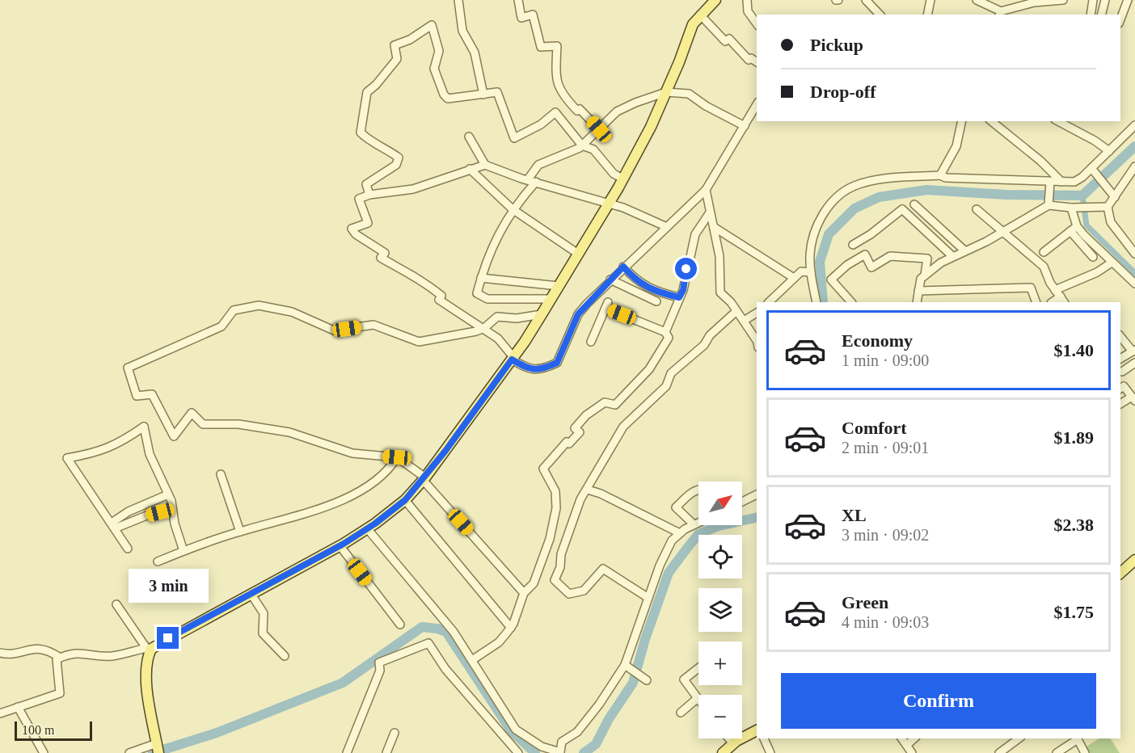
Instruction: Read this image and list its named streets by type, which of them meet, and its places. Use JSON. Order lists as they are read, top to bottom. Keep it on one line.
{"scale_bar":"100 m","north":"top right","page":{"banner":["Pickup","Drop-off"],"list":[{"name":"Economy","note":"1 min · 09:00","value":"$1.40"},{"name":"Comfort","note":"2 min · 09:01","value":"$1.89"},{"name":"XL","note":"3 min · 09:02","value":"$2.38"},{"name":"Green","note":"4 min · 09:03","value":"$1.75"}],"map_buttons":["+","−"],"bubble":"3 min","buttons":"Confirm","scale":"100 m"}}
